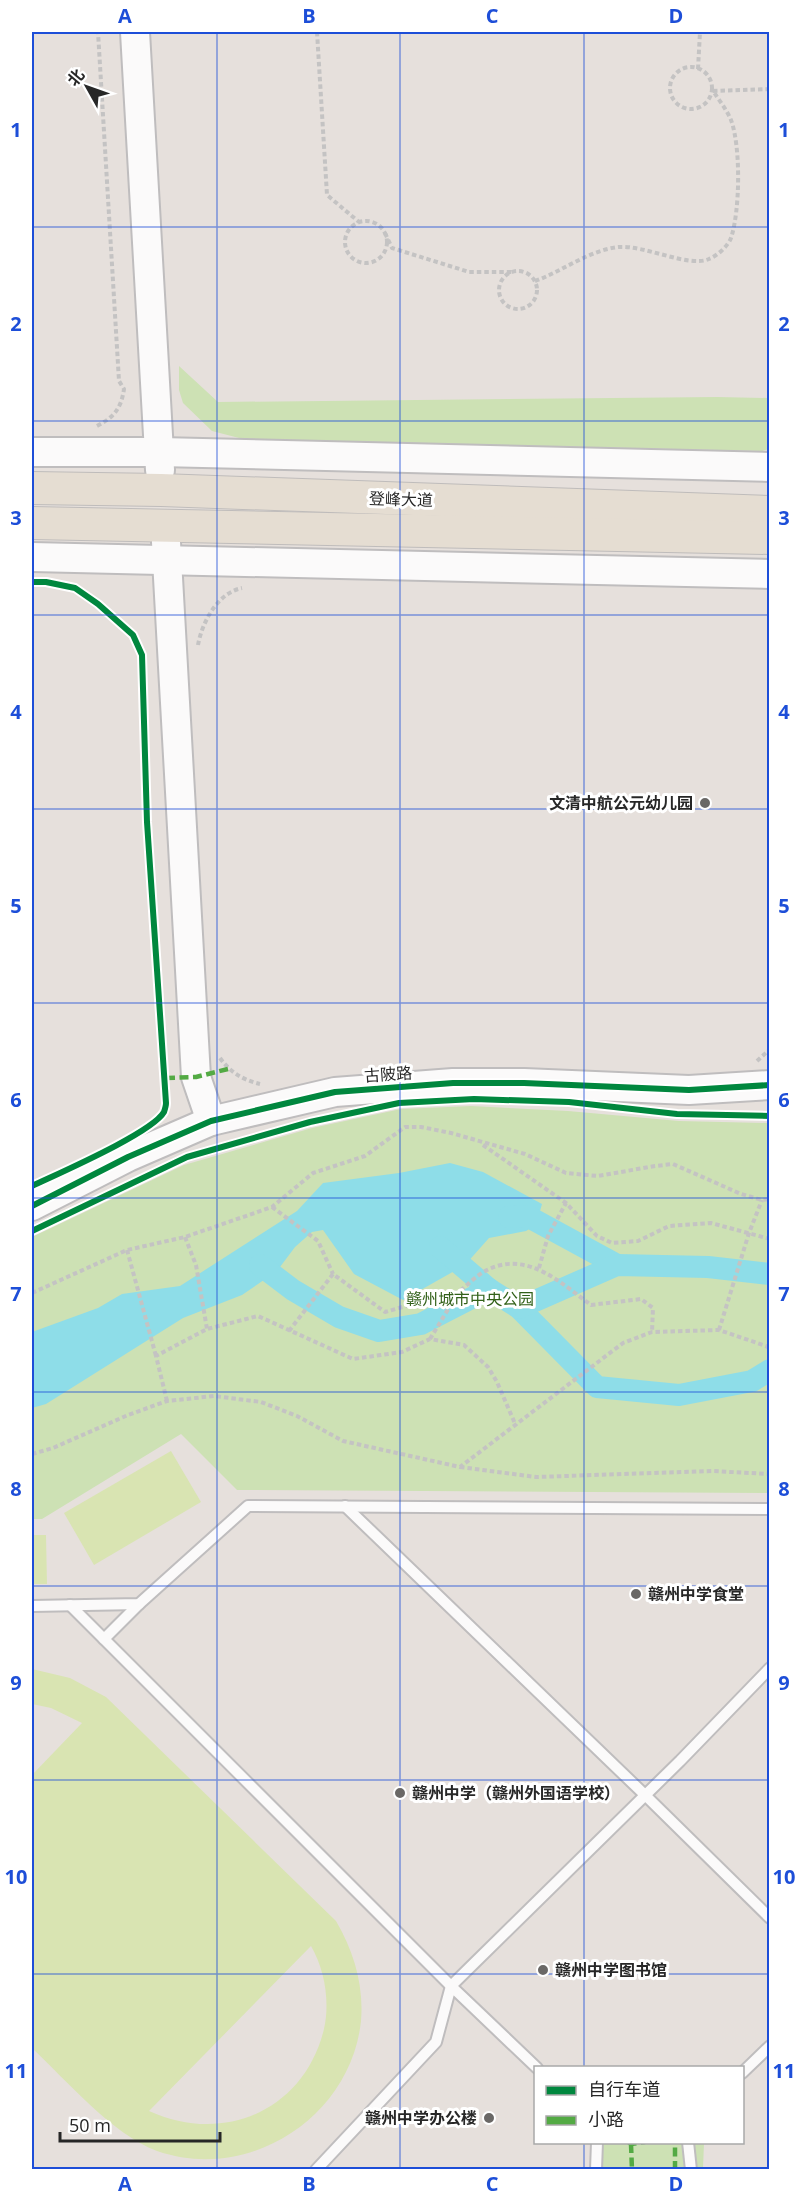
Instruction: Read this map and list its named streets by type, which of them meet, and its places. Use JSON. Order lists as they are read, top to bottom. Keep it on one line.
{"streets":{"main road":["登峰大道"],"street":["古陂路"]},"parks":["赣州城市中央公园"],"places":["文清中航公元幼儿园","赣州中学食堂","赣州中学（赣州外国语学校）","赣州中学图书馆","赣州中学办公楼"],"legend":["自行车道","小路"],"scale_bar":"50 m","north":"top left","grid":{"columns":["A","B","C","D"],"rows":["1","2","3","4","5","6","7","8","9","10","11"]}}
